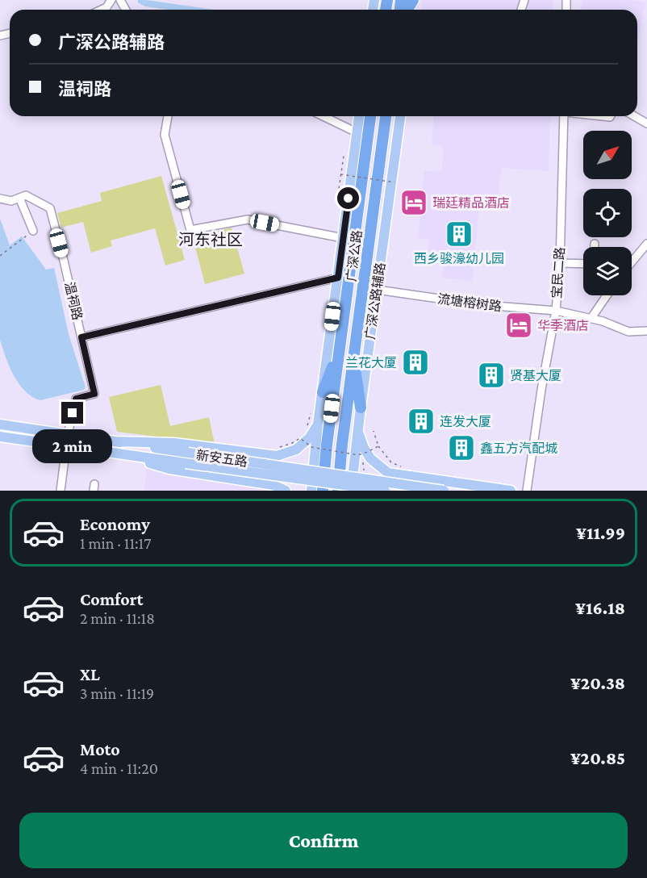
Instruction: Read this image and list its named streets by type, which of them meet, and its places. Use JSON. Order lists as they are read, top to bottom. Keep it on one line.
{"streets":{"highway":["广深公路"],"main road":["广深公路辅路","新安五路"],"street":["宝民二路","温祠路","流塘榕树路"]},"crossings":[["宝民二路","流塘榕树路"],["温祠路","新安五路"],["广深公路辅路","流塘榕树路"]],"districts":["河东社区"],"places":{"hotel":["瑞廷精品酒店","华季酒店"],"building":["西乡骏濠幼儿园","兰花大厦","贤基大厦","连发大厦","鑫五方汽配城"]},"north":"top right","page":{"banner":["广深公路辅路","温祠路"],"bubble":"2 min","list":[{"name":"Economy","note":"1 min · 11:17","value":"¥11.99"},{"name":"Comfort","note":"2 min · 11:18","value":"¥16.18"},{"name":"XL","note":"3 min · 11:19","value":"¥20.38"},{"name":"Moto","note":"4 min · 11:20","value":"¥20.85"}],"buttons":"Confirm"}}
